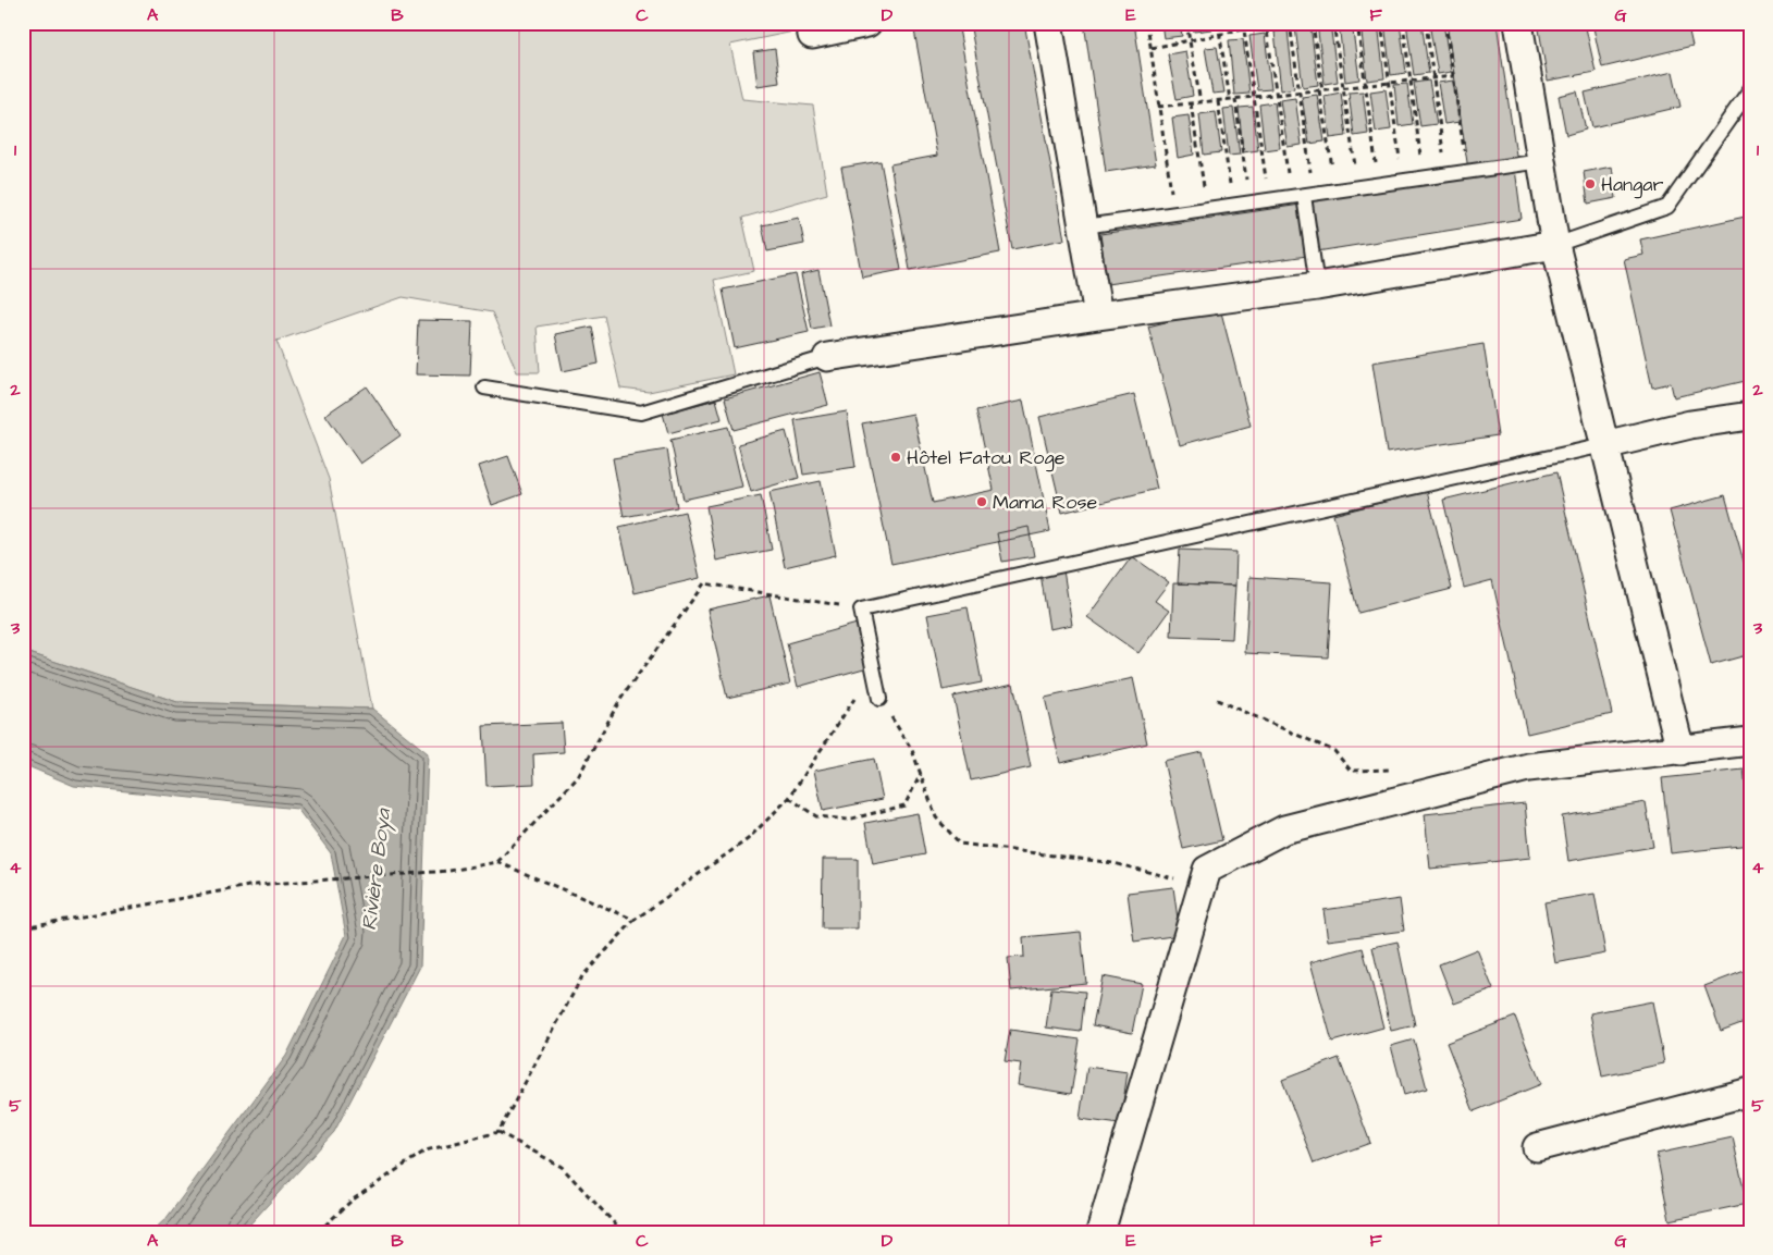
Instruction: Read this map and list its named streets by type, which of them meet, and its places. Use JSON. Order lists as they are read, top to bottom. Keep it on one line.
{"water":["Rivière Boya"],"places":["Hangar","Hôtel Fatou Roge","Mama Rose"],"grid":{"columns":["A","B","C","D","E","F","G"],"rows":["1","2","3","4","5"]}}
